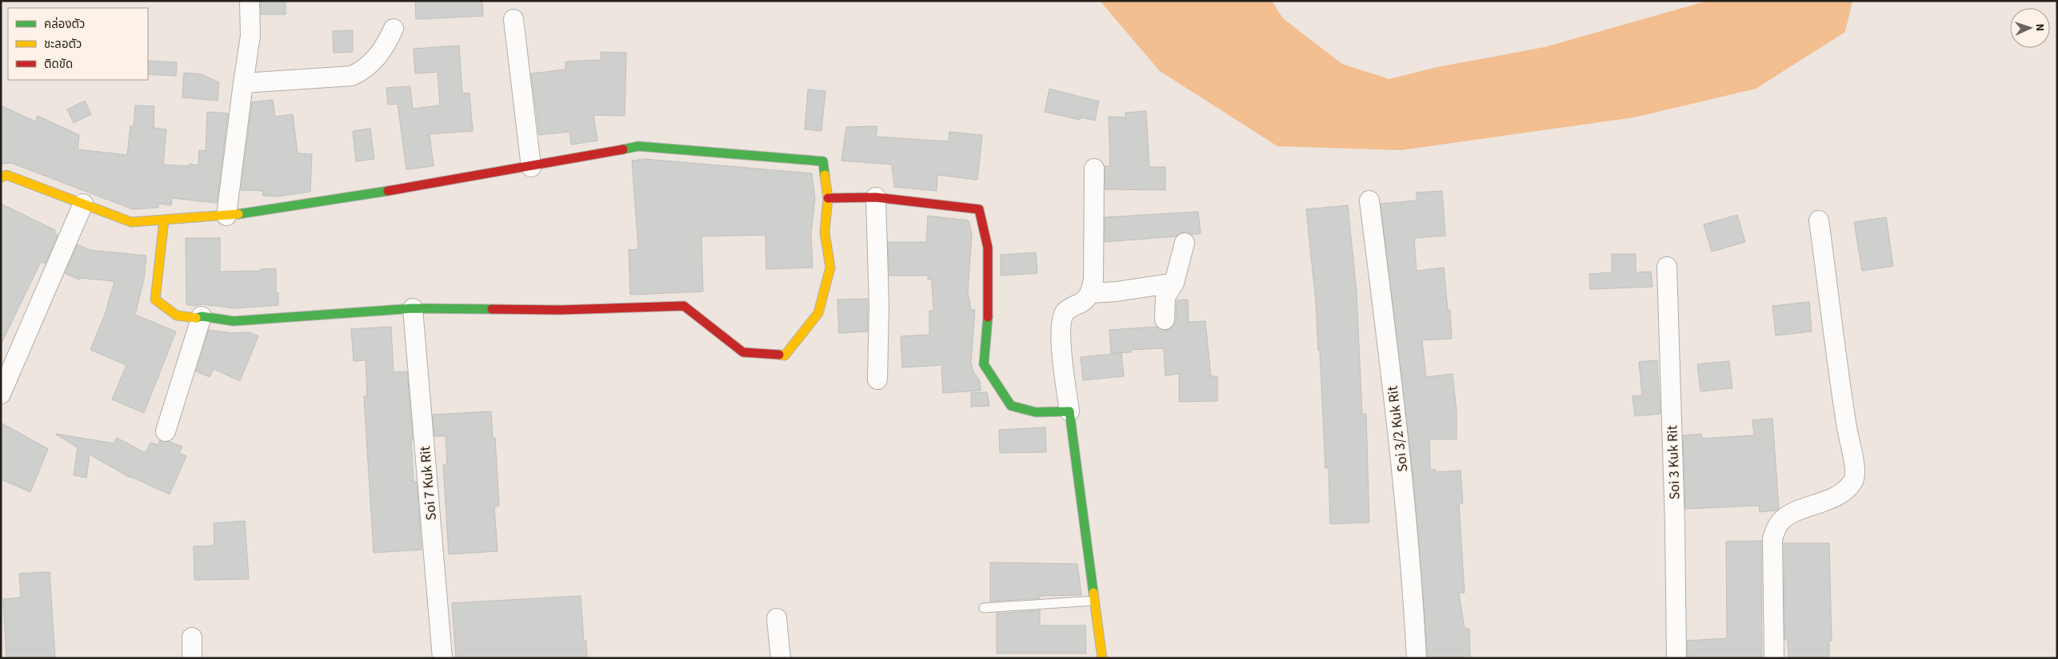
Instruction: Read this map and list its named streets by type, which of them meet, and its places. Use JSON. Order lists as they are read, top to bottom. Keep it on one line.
{"streets":{"street":["Soi 3/2 Kuk Rit","Soi 3 Kuk Rit","Soi 7 Kuk Rit"]},"legend":["คล่องตัว","ชะลอตัว","ติดขัด"],"north":"right"}
